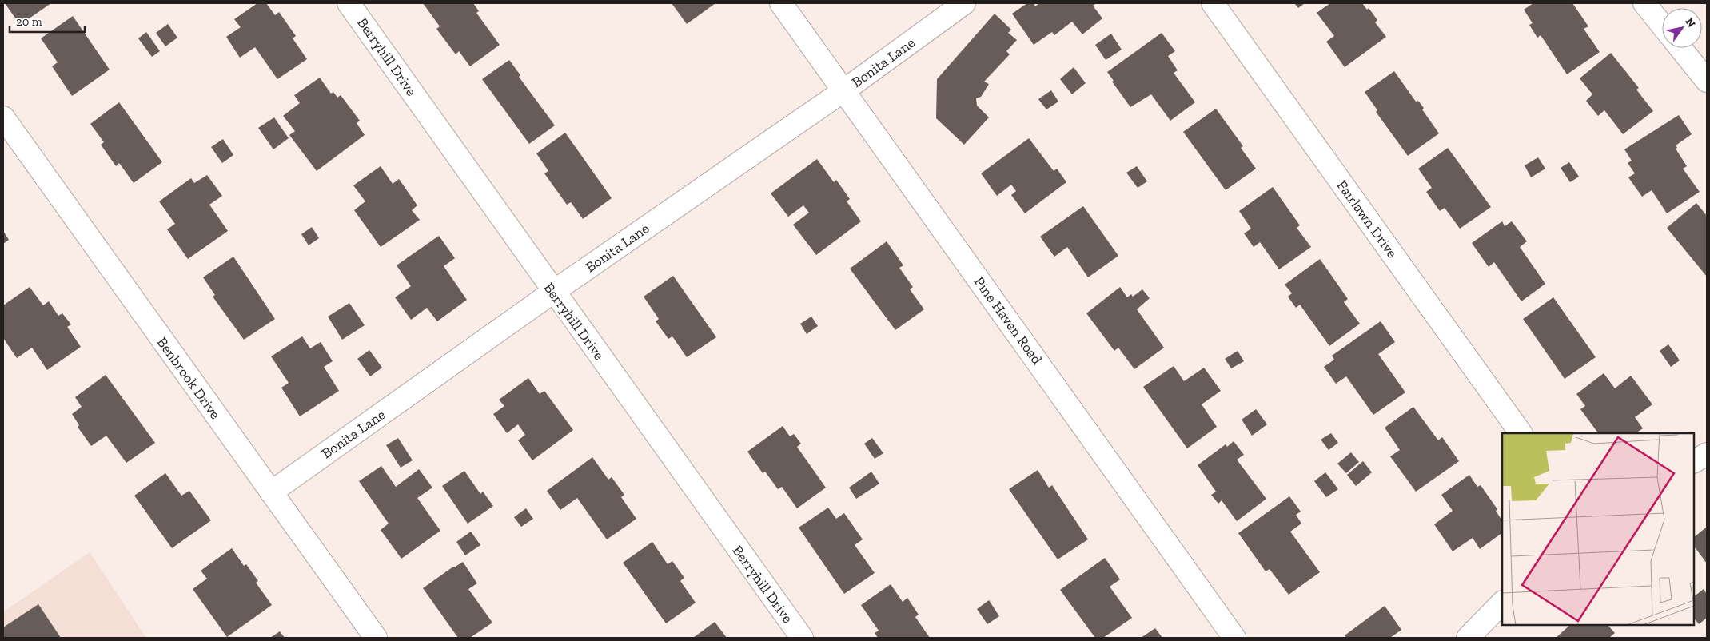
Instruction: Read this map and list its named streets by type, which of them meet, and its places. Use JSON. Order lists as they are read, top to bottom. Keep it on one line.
{"streets":{"street":["Berryhill Drive","Bonita Lane","Fairlawn Drive","Pine Haven Road","Benbrook Drive"]},"crossings":[["Berryhill Drive","Bonita Lane"],["Bonita Lane","Pine Haven Road"],["Bonita Lane","Benbrook Drive"]],"scale_bar":"20 m","north":"top right"}
